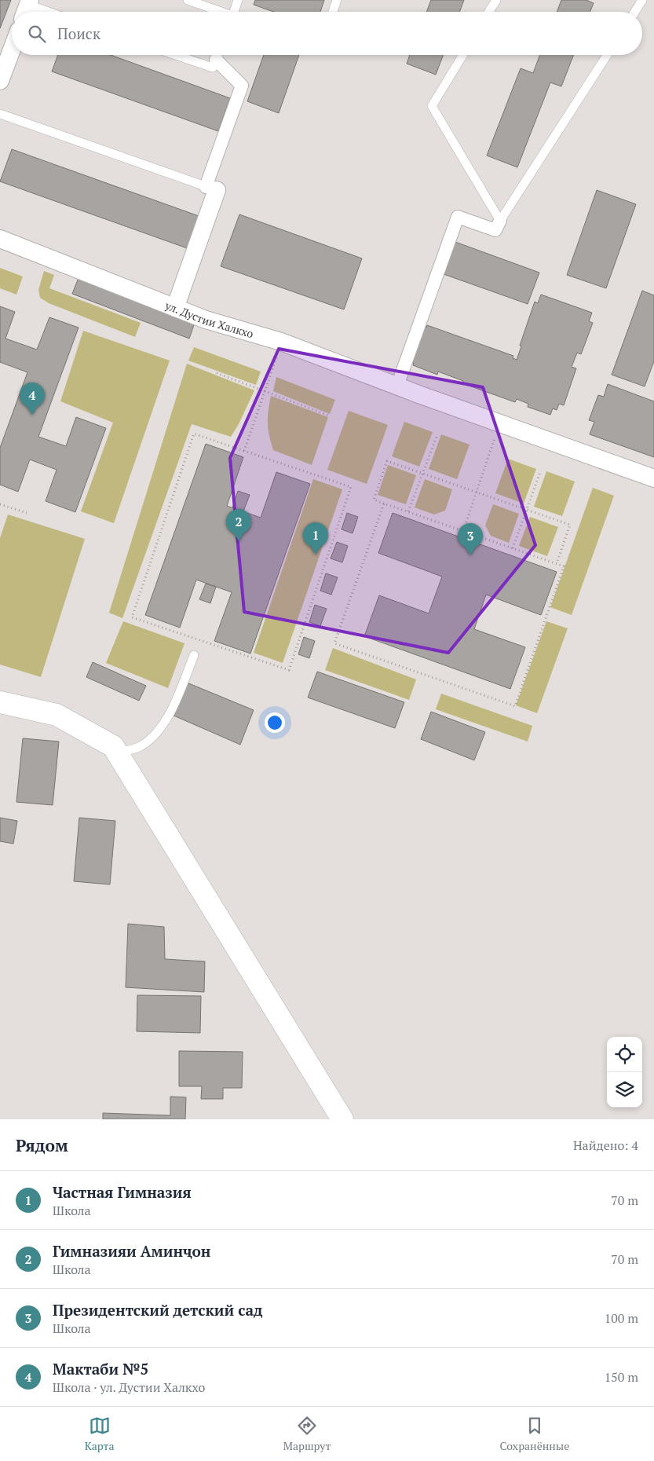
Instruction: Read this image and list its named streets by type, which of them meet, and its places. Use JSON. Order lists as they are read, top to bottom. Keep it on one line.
{"streets":{"street":["ул. Дустии Халкхо"]},"page":{"search":"Поиск","pins":["4","2","1","3"],"heading":["Рядом","Найдено: 4"],"list":[{"mark":"1","name":"Частная Гимназия","note":"Школа","value":"70 m"},{"mark":"2","name":"Гимназияи Аминҷон","note":"Школа","value":"70 m"},{"mark":"3","name":"Президентский детский сад","note":"Школа","value":"100 m"},{"mark":"4","name":"Мактаби №5","note":"Школа · ул. Дустии Халкхо","value":"150 m"}],"nav":["Карта","Маршрут","Сохранённые"]}}
